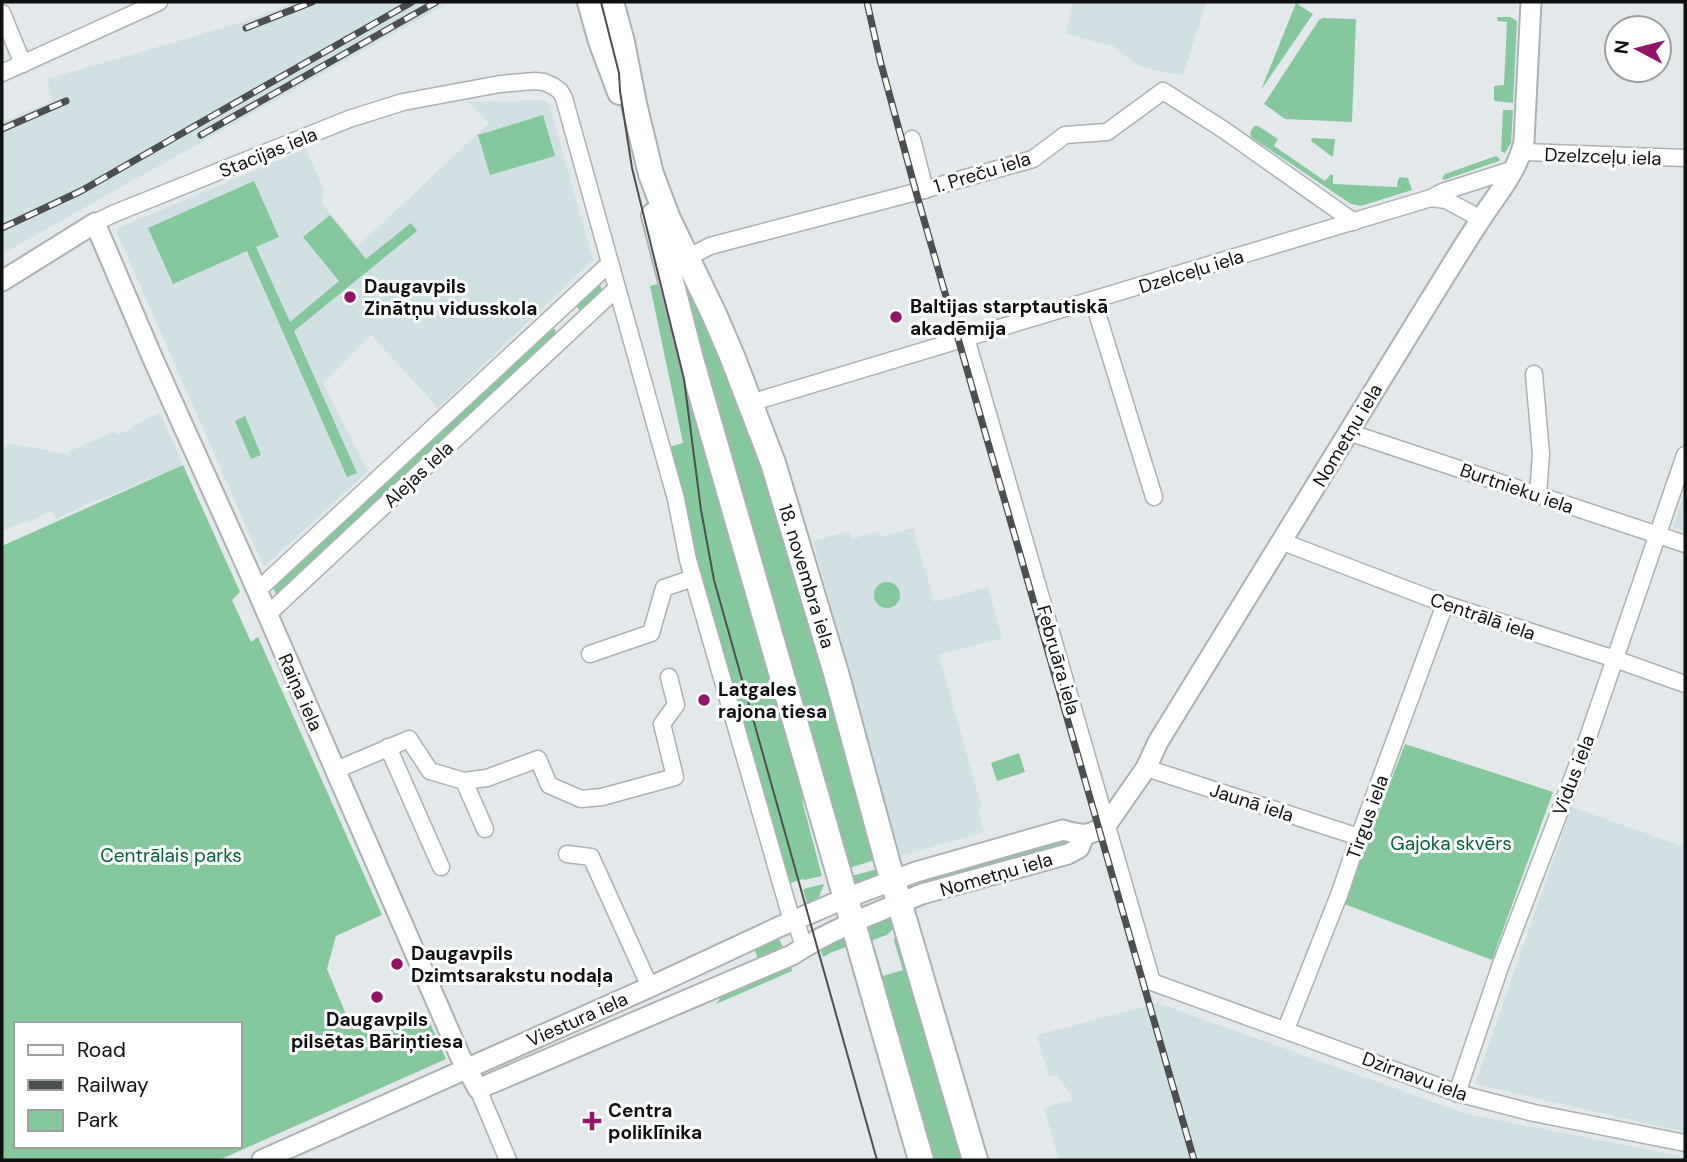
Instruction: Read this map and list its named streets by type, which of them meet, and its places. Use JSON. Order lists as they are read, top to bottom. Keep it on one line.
{"streets":{"main road":["18. novembra iela"],"street":["Stacijas iela","Dzelzceļu iela","1. Preču iela","Dzelceļu iela","Nometņu iela","Alejas iela","Burtnieku iela","Centrālā iela","Februāra iela","Raiņa iela","Vidus iela","Jaunā iela","Tirgus iela","Viestura iela","Dzirnavu iela"]},"crossings":[["Stacijas iela","Alejas iela"],["Stacijas iela","Raiņa iela"],["Dzelzceļu iela","Dzelceļu iela"],["Dzelzceļu iela","Nometņu iela"],["1. Preču iela","Dzelceļu iela"],["1. Preču iela","18. novembra iela"],["Dzelceļu iela","Nometņu iela"],["Dzelceļu iela","18. novembra iela"],["Dzelceļu iela","Februāra iela"],["Nometņu iela","Burtnieku iela"],["Nometņu iela","18. novembra iela"],["Nometņu iela","Centrālā iela"],["Nometņu iela","Februāra iela"],["Nometņu iela","Jaunā iela"],["Nometņu iela","Viestura iela"],["Alejas iela","Raiņa iela"],["Burtnieku iela","Vidus iela"],["18. novembra iela","Viestura iela"],["Centrālā iela","Vidus iela"],["Centrālā iela","Tirgus iela"],["Februāra iela","Dzirnavu iela"],["Raiņa iela","Viestura iela"],["Vidus iela","Dzirnavu iela"],["Jaunā iela","Tirgus iela"],["Tirgus iela","Dzirnavu iela"]],"parks":["Gajoka skvērs","Centrālais parks"],"places":{"other":["Daugavpils Zinātņu vidusskola","Baltijas starptautiskā akadēmija","Latgales rajona tiesa","Daugavpils Dzimtsarakstu nodaļa","Daugavpils pilsētas Bāriņtiesa"],"health":["Centra poliklīnika"]},"legend":["Road","Railway","Park"],"north":"left"}
